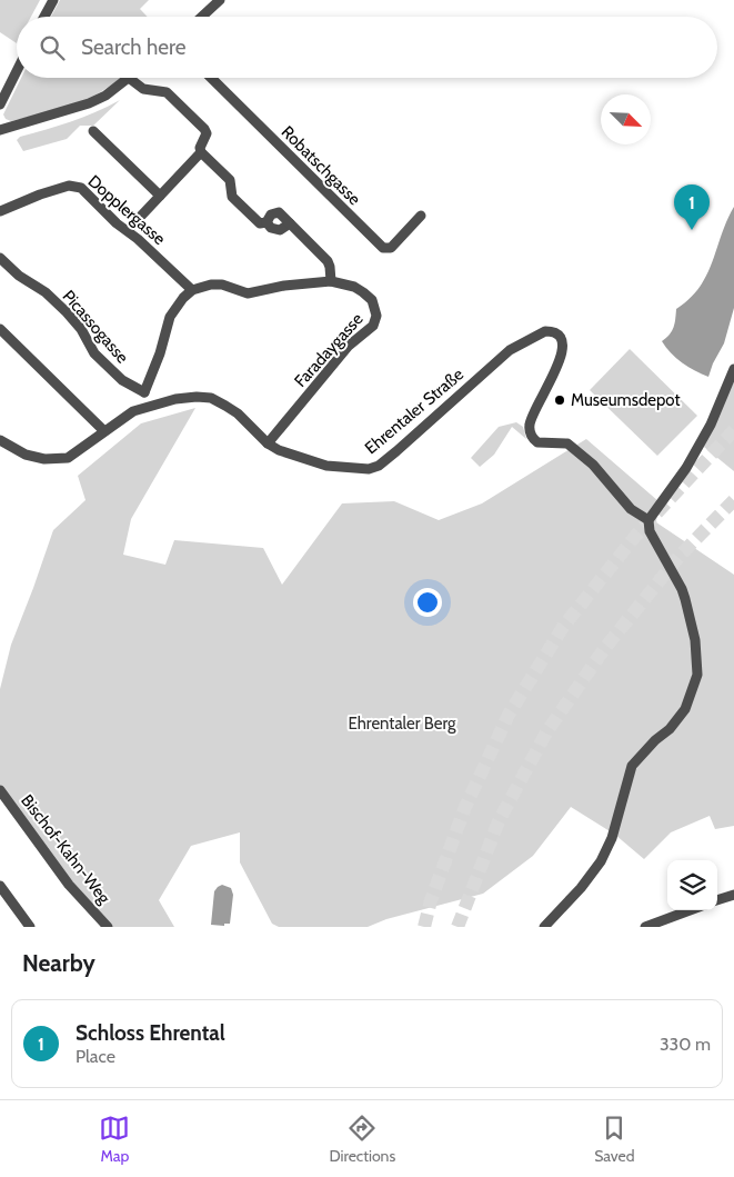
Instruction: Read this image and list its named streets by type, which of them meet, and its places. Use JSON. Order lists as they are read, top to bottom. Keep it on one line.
{"streets":{"street":["Robatschgasse","Dopplergasse","Picassogasse","Faradaygasse","Ehrentaler Straße","Bischof-Kahn-Weg"]},"crossings":[["Dopplergasse","Faradaygasse"],["Faradaygasse","Ehrentaler Straße"]],"parks":["Ehrentaler Berg"],"places":["Museumsdepot"],"north":"bottom right","page":{"search":"Search here","pins":"1","heading":"Nearby","list":[{"mark":"1","name":"Schloss Ehrental","note":"Place","value":"330 m"}],"nav":["Map","Directions","Saved"]}}
